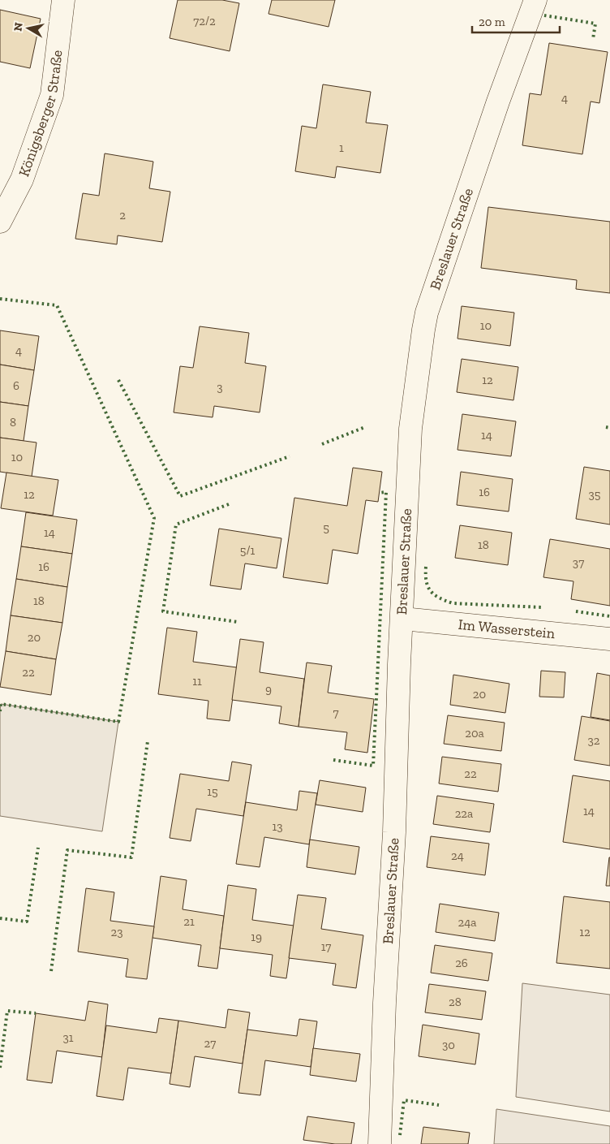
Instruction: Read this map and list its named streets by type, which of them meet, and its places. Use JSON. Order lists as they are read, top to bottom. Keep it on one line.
{"streets":{"street":["Königsberger Straße","Breslauer Straße","Im Wasserstein"]},"crossings":[["Breslauer Straße","Im Wasserstein"]],"house_numbers":["72/2","4","1","2","10","4","12","6","3","8","14","10","16","12","35","5","14","18","5/1","37","16","18","20","22","11","9","20","7","20a","32","22","15","14","22a","13","24","21","24a","23","12","19","17","26","28","31","27","30"],"scale_bar":"20 m","north":"left"}
